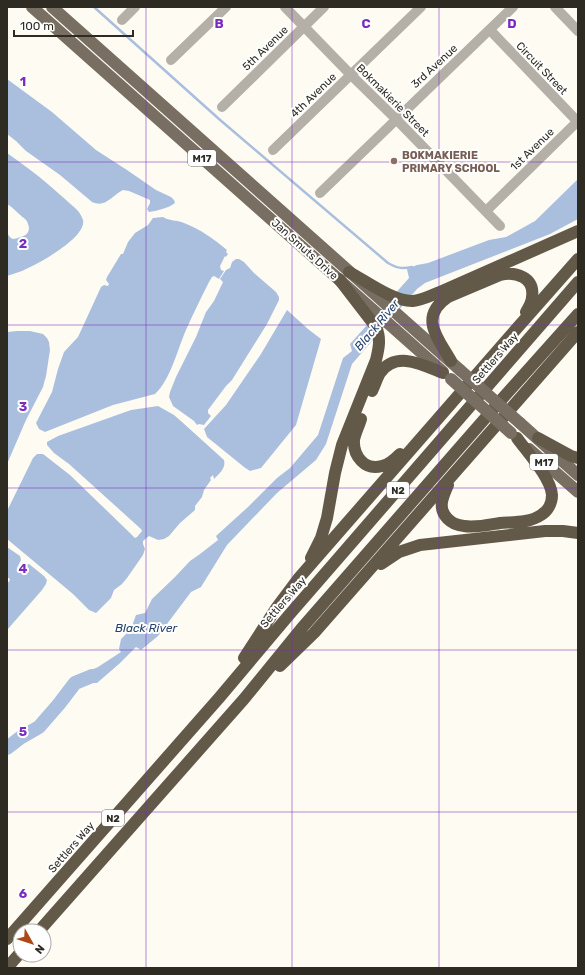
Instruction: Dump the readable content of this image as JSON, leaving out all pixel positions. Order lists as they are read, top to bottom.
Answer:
{
  "streets": {
    "highway": ["Settlers Way", "N2"],
    "main road": ["M17", "Jan Smuts Drive"],
    "street": [
      "5th Avenue",
      "3rd Avenue",
      "Circuit Street",
      "4th Avenue",
      "Bokmakierie Street",
      "1st Avenue"
    ]
  },
  "crossings": [
    ["5th Avenue", "Bokmakierie Street"],
    ["3rd Avenue", "Circuit Street"],
    ["3rd Avenue", "Bokmakierie Street"],
    ["Circuit Street", "1st Avenue"],
    ["4th Avenue", "Bokmakierie Street"],
    ["Bokmakierie Street", "1st Avenue"]
  ],
  "water": ["Black River"],
  "places": ["BOKMAKIERIE PRIMARY SCHOOL"],
  "scale_bar": "100 m",
  "north": "bottom right",
  "grid": {
    "columns": ["B", "C", "D"],
    "rows": [
      "1",
      "2",
      "3",
      "4",
      "5",
      "6"
    ]
  }
}
